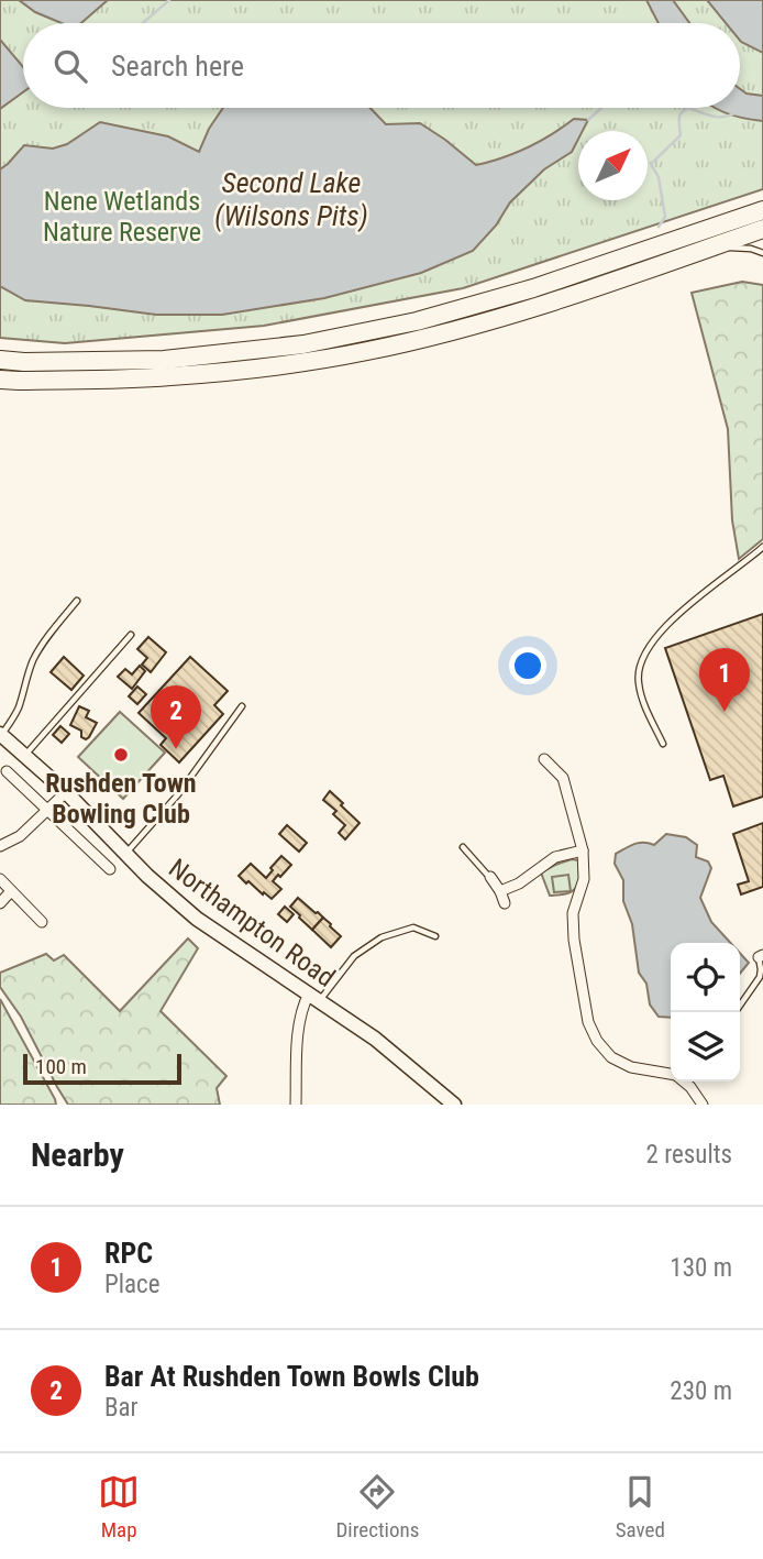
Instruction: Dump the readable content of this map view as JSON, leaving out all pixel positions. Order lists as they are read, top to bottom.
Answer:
{
  "streets": {
    "main road": ["Northampton Road"]
  },
  "water": ["Second Lake (Wilsons Pits)"],
  "parks": ["Nene Wetlands Nature Reserve"],
  "places": ["Rushden Town Bowling Club"],
  "scale_bar": "100 m",
  "north": "top right",
  "page": {
    "search": "Search here",
    "pins": ["1", "2"],
    "scale": "100 m",
    "heading": ["Nearby", "2 results"],
    "list": [
      {
        "mark": "1",
        "name": "RPC",
        "note": "Place",
        "value": "130 m"
      },
      {
        "mark": "2",
        "name": "Bar At Rushden Town Bowls Club",
        "note": "Bar",
        "value": "230 m"
      }
    ],
    "nav": ["Map", "Directions", "Saved"]
  }
}
